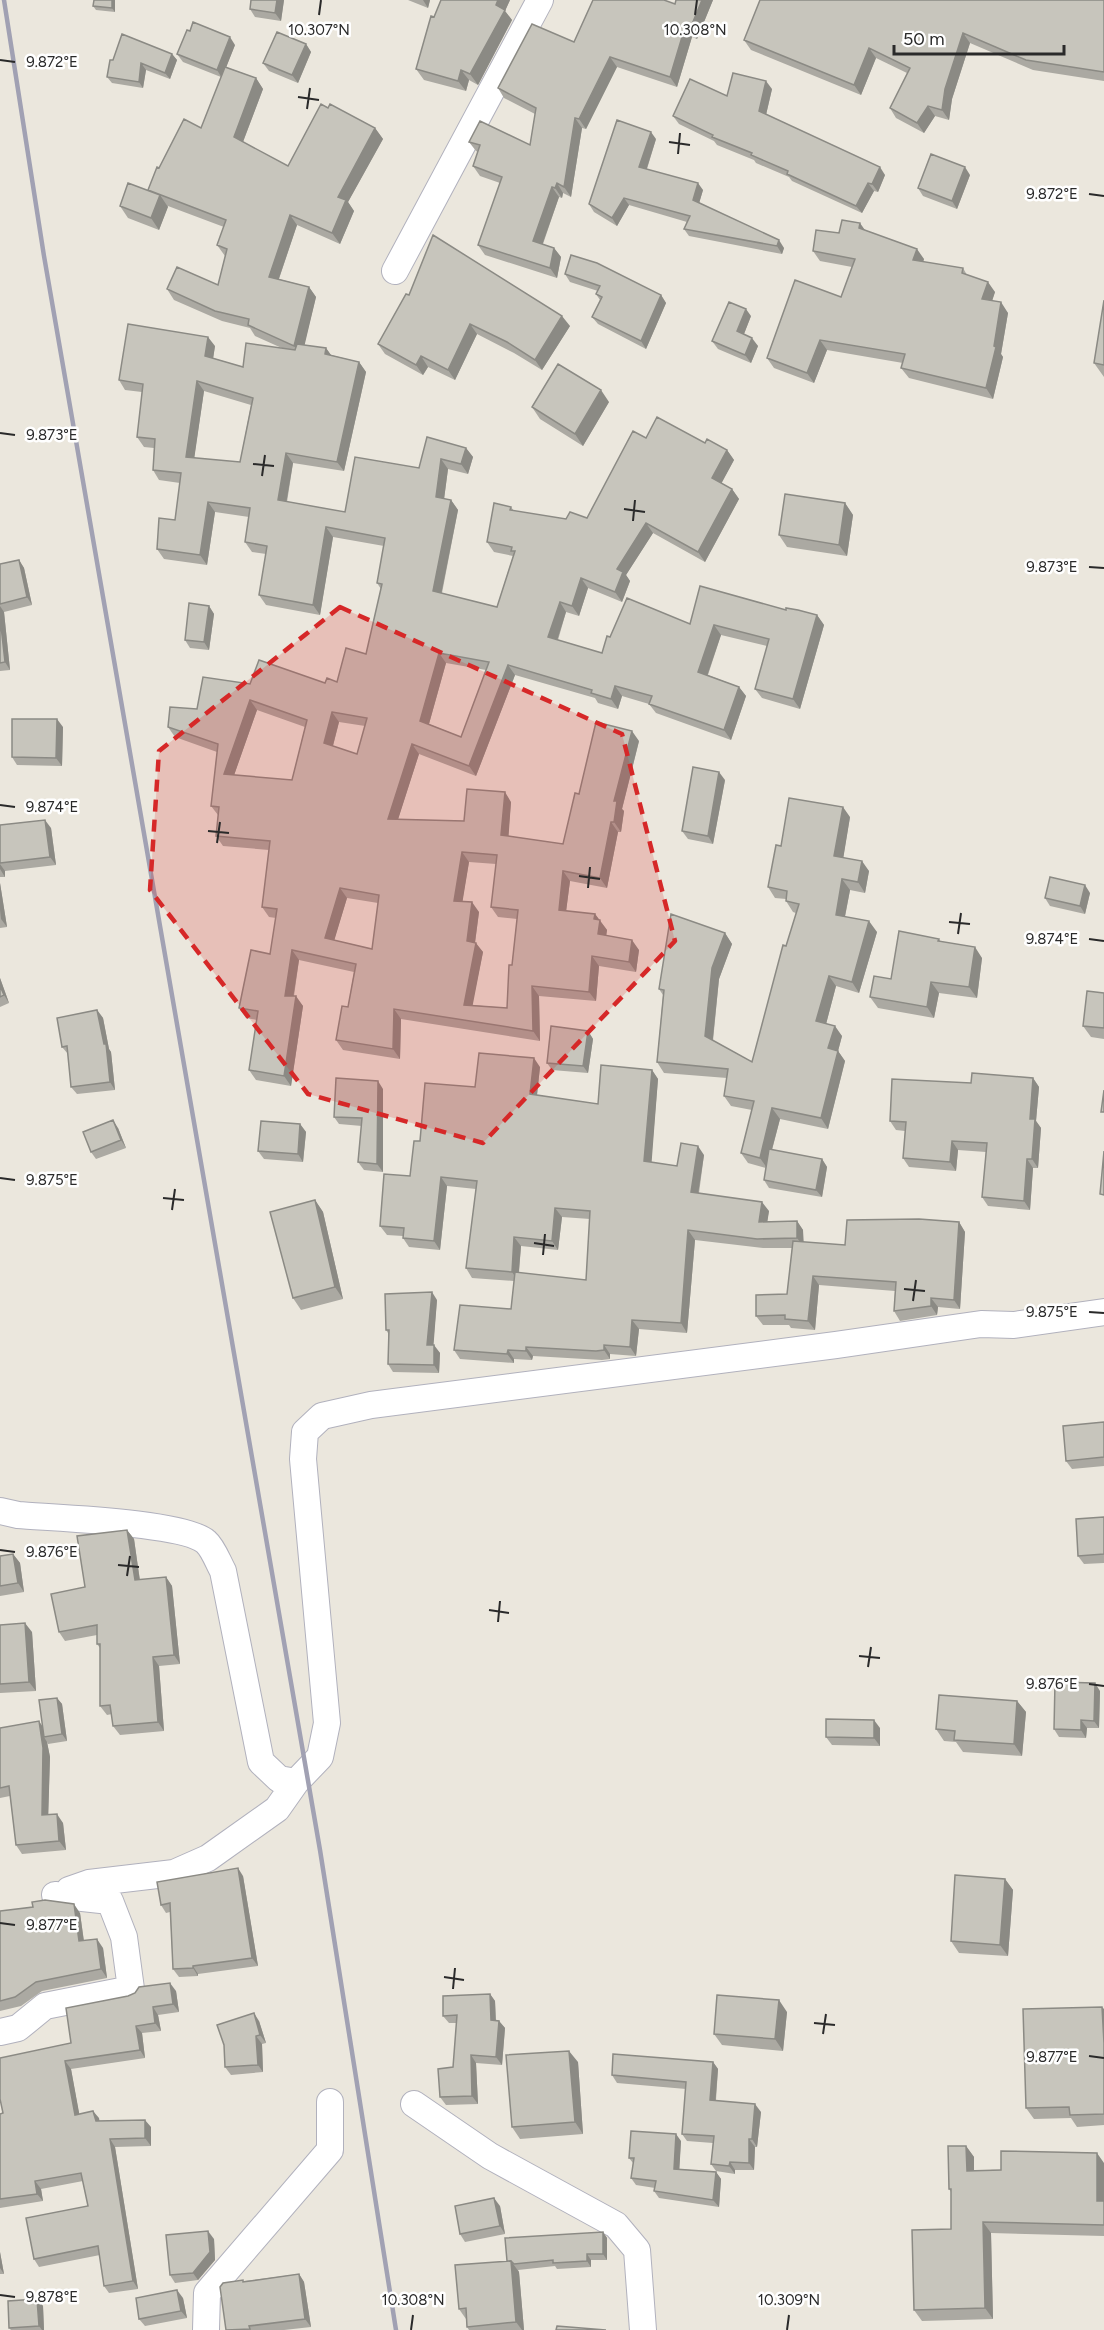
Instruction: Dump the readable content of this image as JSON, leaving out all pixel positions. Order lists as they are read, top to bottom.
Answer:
{
  "scale_bar": "50 m",
  "coordinates": [
    "10.307°N",
    "10.308°N",
    "9.872°E",
    "9.873°E",
    "9.874°E",
    "9.875°E",
    "9.876°E",
    "9.877°E",
    "9.878°E",
    "10.309°N"
  ]
}
